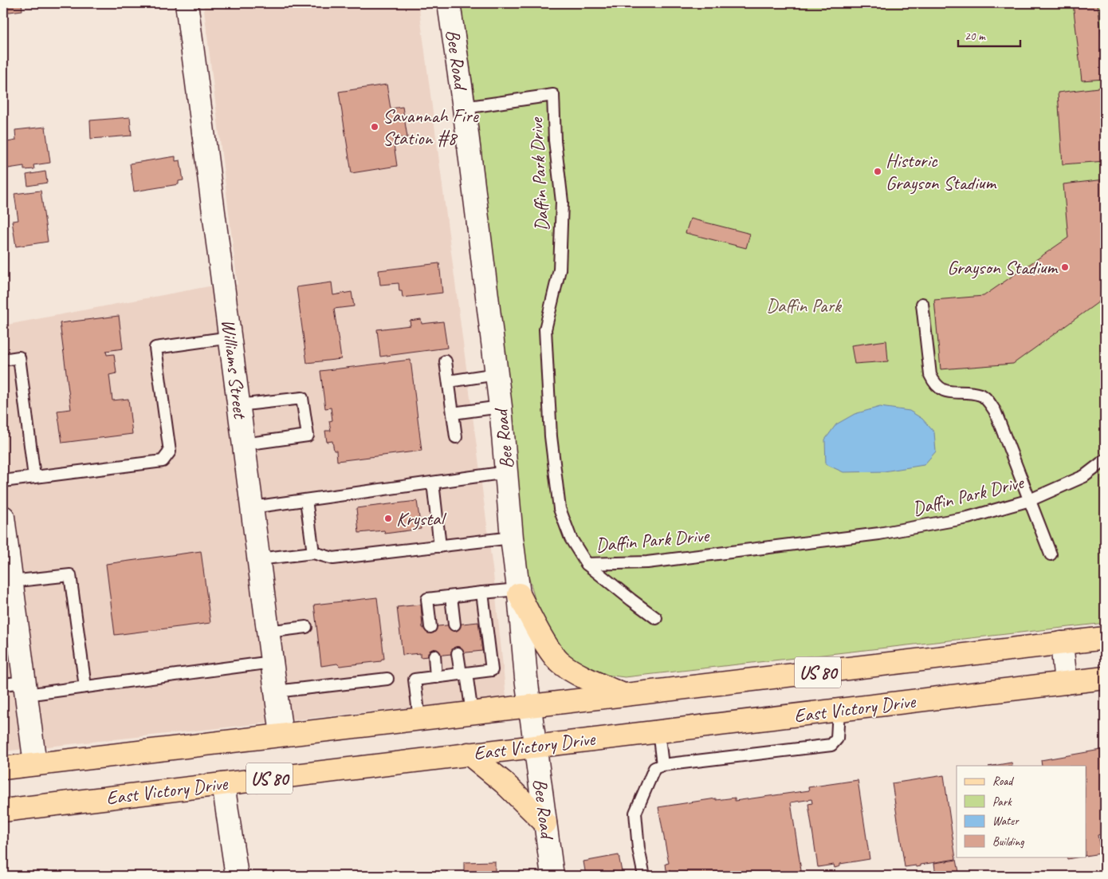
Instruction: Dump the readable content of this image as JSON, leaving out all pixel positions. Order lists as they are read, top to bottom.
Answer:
{
  "streets": {
    "main road": ["US 80", "East Victory Drive"],
    "street": ["Bee Road", "Williams Street"],
    "lane": ["Daffin Park Drive"]
  },
  "crossings": [
    ["Bee Road", "Daffin Park Drive"],
    ["Bee Road", "East Victory Drive"],
    ["Williams Street", "East Victory Drive"]
  ],
  "parks": ["Daffin Park"],
  "places": [
    "Savannah Fire Station #8",
    "Historic Grayson Stadium",
    "Grayson Stadium",
    "Krystal"
  ],
  "legend": [
    "Road",
    "Park",
    "Water",
    "Building"
  ],
  "scale_bar": "20 m"
}
